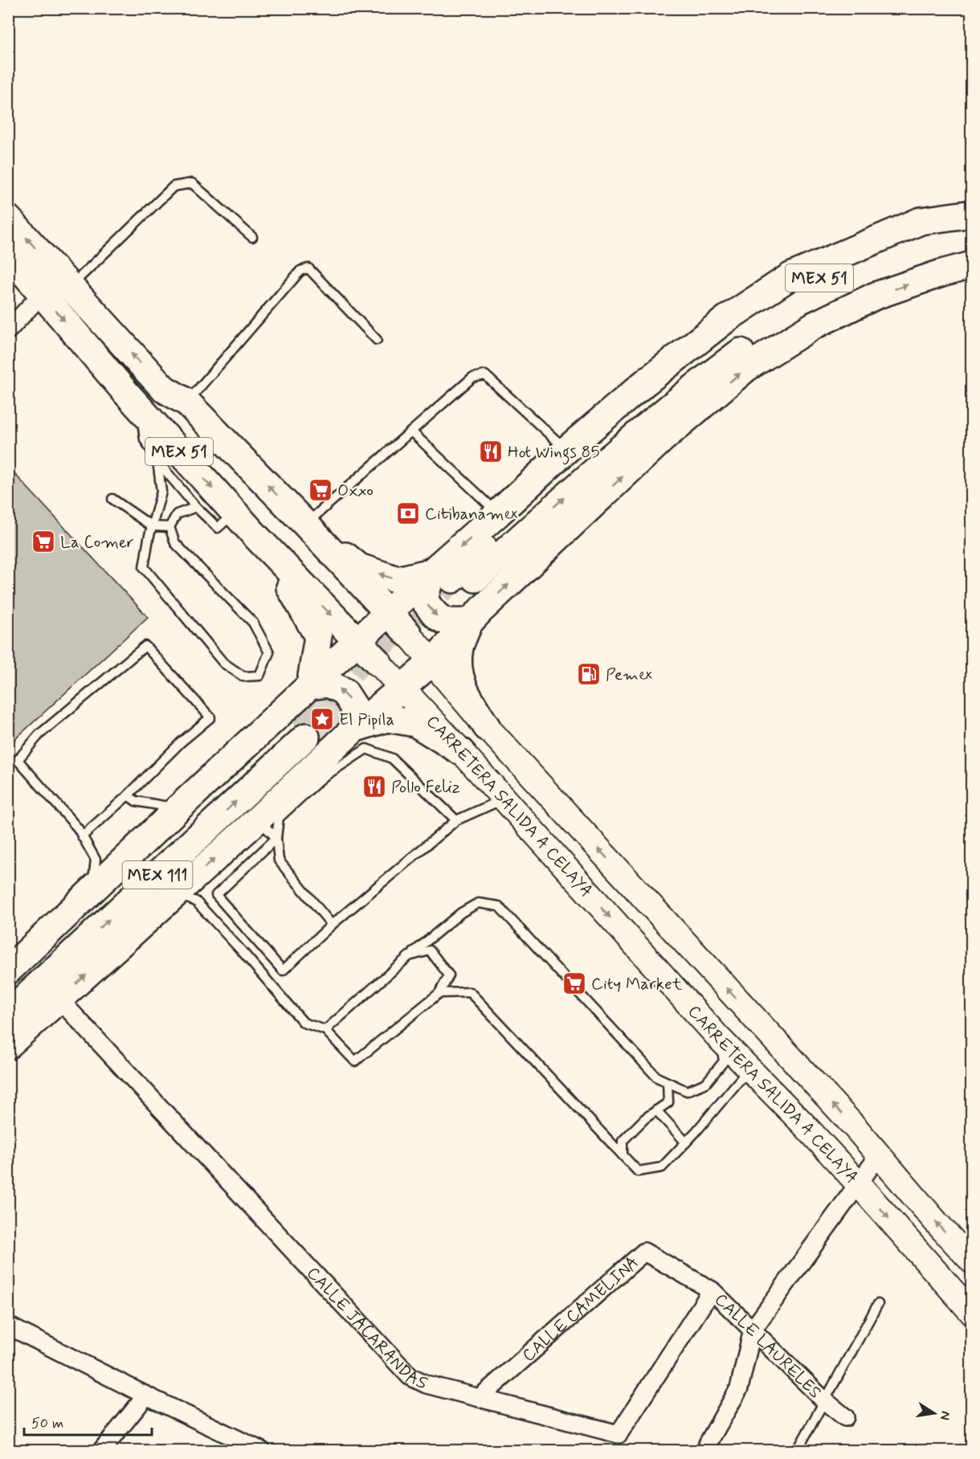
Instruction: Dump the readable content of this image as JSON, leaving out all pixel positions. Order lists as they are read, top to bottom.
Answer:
{
  "streets": {
    "main road": ["MEX 51", "CARRETERA SALIDA A CELAYA", "MEX 111"],
    "street": ["CALLE CAMELINA", "CALLE JACARANDAS", "CALLE LAURELES"]
  },
  "crossings": [
    ["MEX 51", "CARRETERA SALIDA A CELAYA"],
    ["CALLE CAMELINA", "CALLE JACARANDAS"],
    ["CALLE CAMELINA", "CALLE LAURELES"],
    ["CALLE JACARANDAS", "CALLE LAURELES"]
  ],
  "places": {
    "restaurant": ["Hot Wings 85", "Pollo Feliz"],
    "supermarket": ["Oxxo", "La Comer", "City Market"],
    "bank": ["Citibanamex"],
    "fuel station": ["Pemex"],
    "place": ["El Pipila"]
  },
  "scale_bar": "50 m",
  "north": "right"
}
